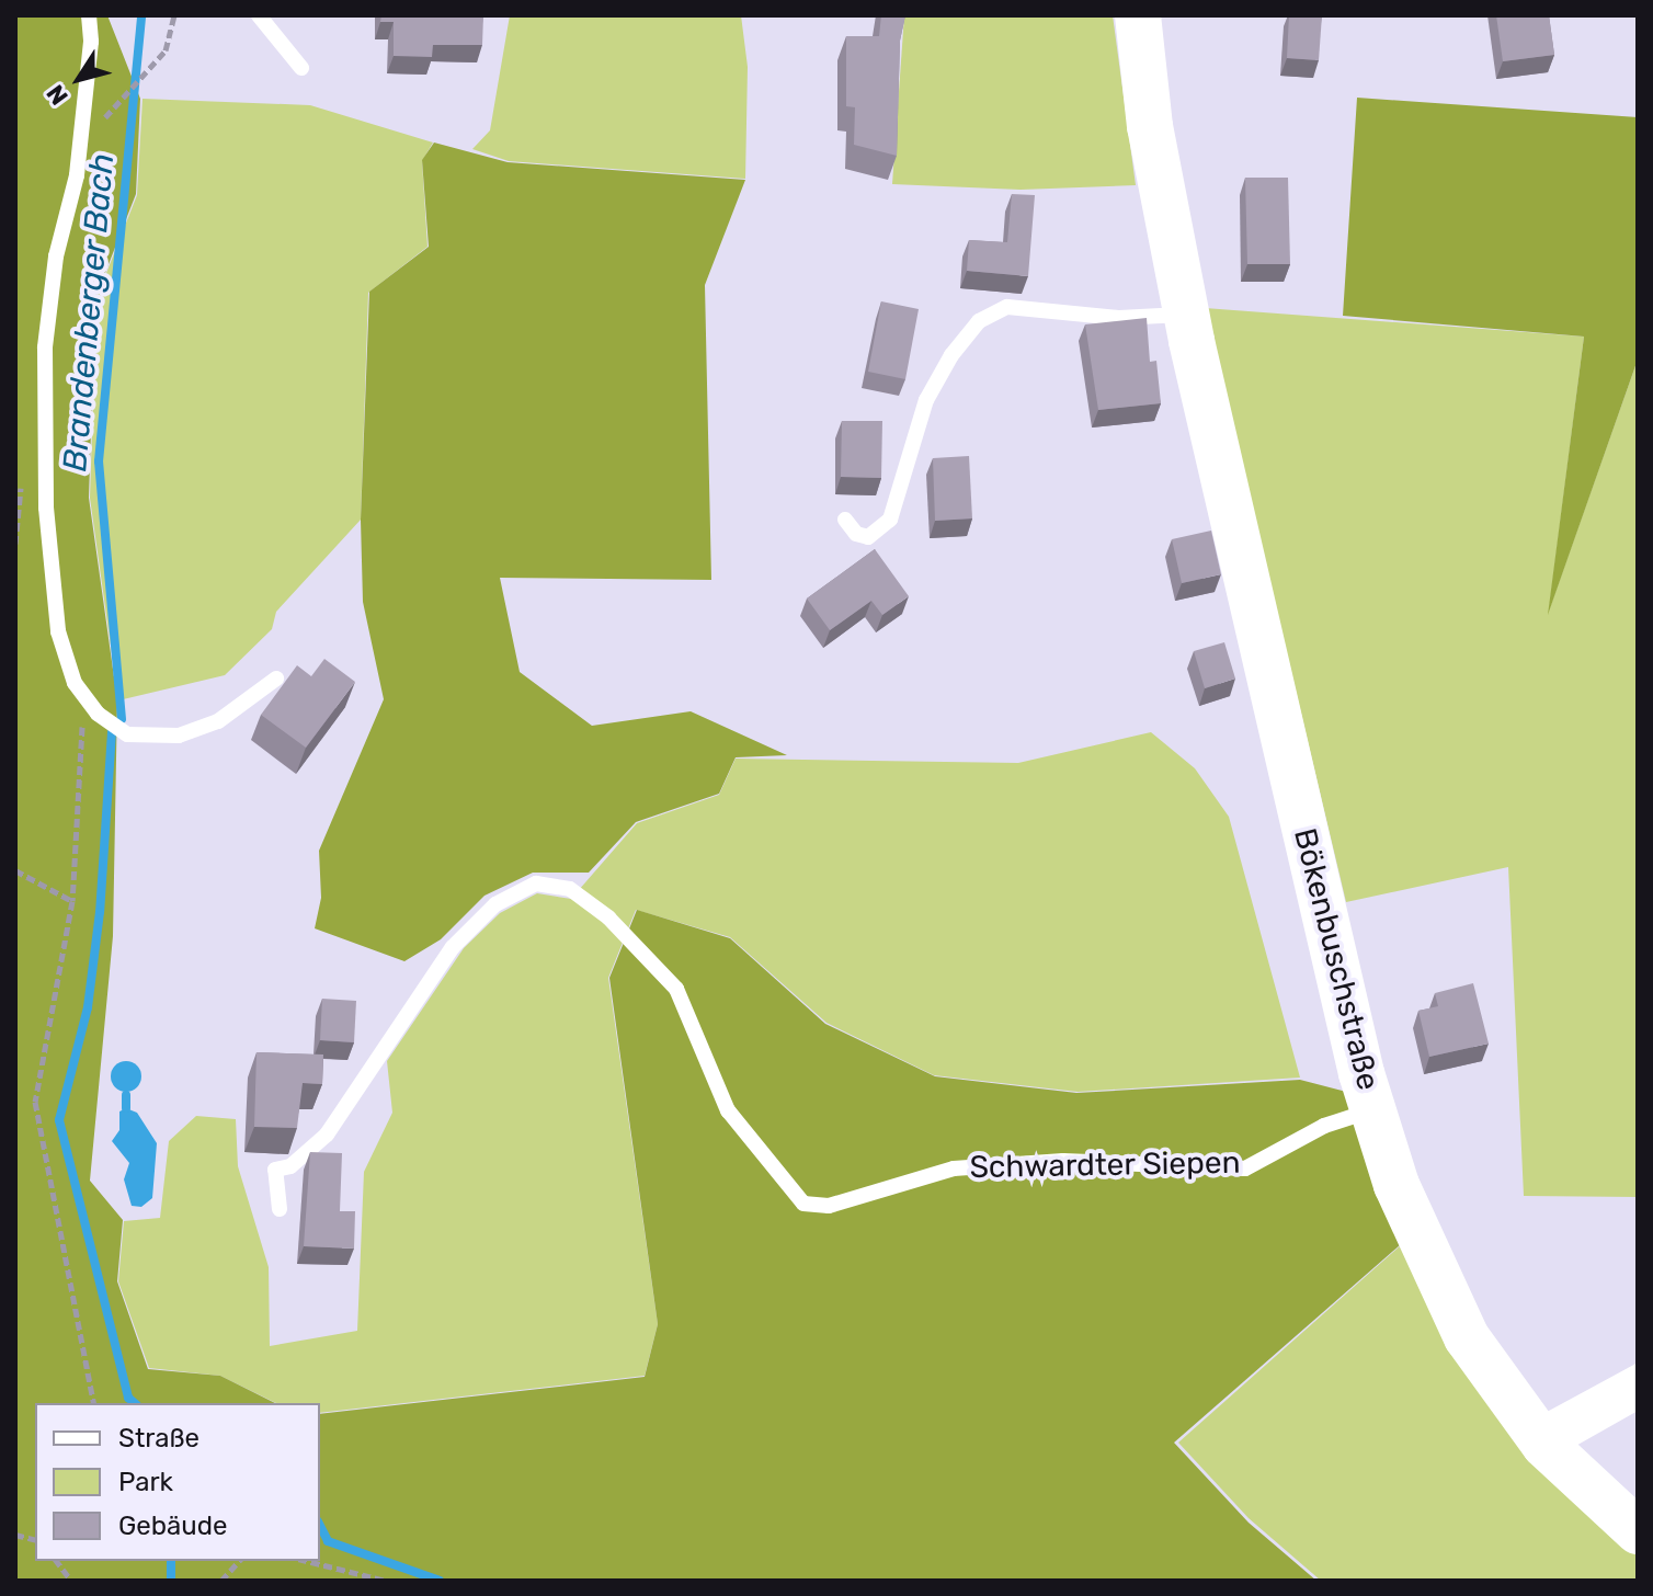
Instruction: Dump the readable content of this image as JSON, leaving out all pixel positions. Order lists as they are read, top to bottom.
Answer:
{
  "streets": {
    "main road": ["Bökenbuschstraße"],
    "lane": ["Schwardter Siepen"]
  },
  "crossings": [
    ["Bökenbuschstraße", "Schwardter Siepen"]
  ],
  "water": ["Brandenberger Bach"],
  "legend": ["Straße", "Park", "Gebäude"],
  "north": "bottom left"
}
